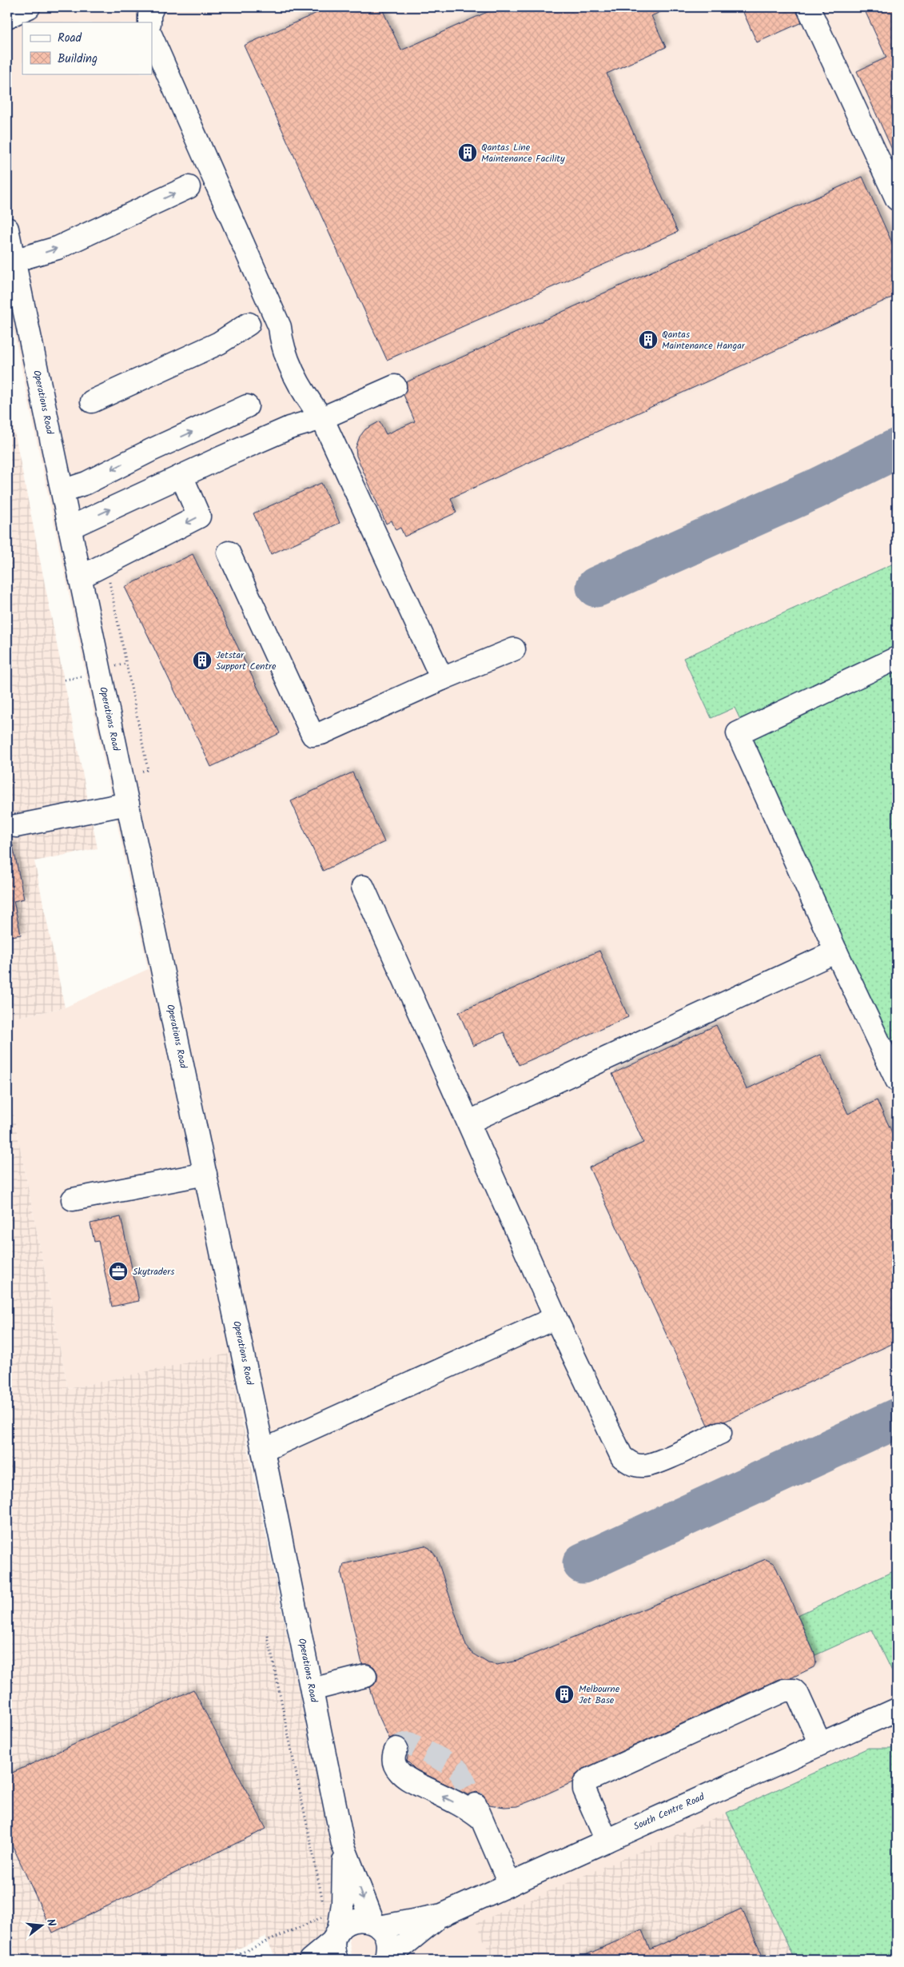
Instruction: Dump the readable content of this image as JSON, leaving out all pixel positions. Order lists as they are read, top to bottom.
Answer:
{
  "streets": {
    "street": ["Operations Road", "South Centre Road"]
  },
  "crossings": [
    ["Operations Road", "South Centre Road"]
  ],
  "places": {
    "building": [
      "Qantas Line Maintenance Facility",
      "Qantas Maintenance Hangar",
      "Jetstar Support Centre",
      "Melbourne Jet Base"
    ],
    "office": ["Skytraders"]
  },
  "legend": ["Road", "Building"],
  "north": "right"
}
